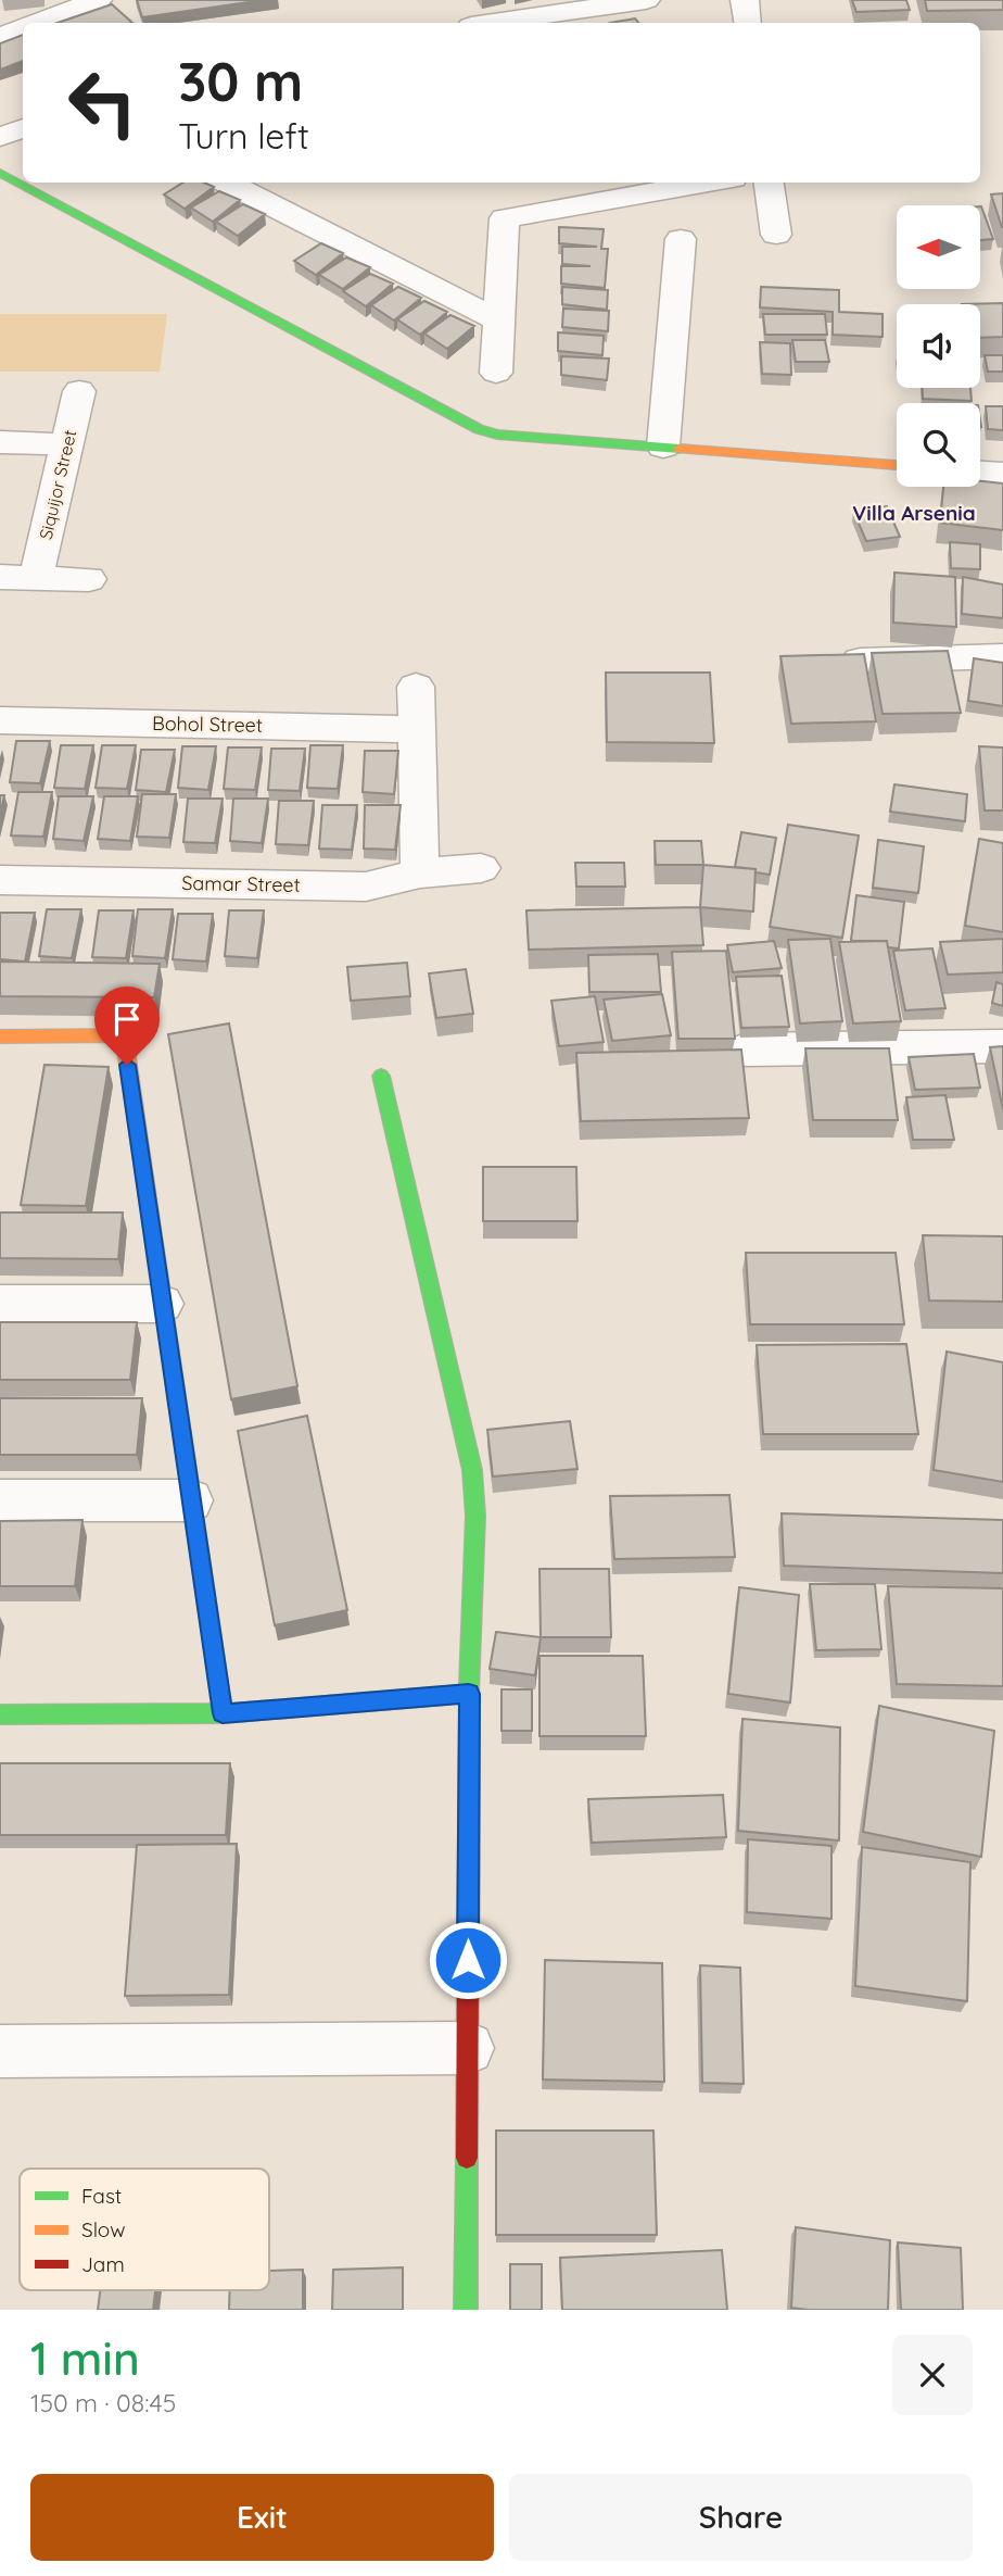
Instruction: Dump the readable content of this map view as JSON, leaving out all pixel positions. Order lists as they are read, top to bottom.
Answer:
{
  "streets": {
    "street": ["Siquijor Street", "Bohol Street", "Samar Street"]
  },
  "districts": ["Villa Arsenia"],
  "legend": ["Fast", "Slow", "Jam"],
  "north": "left",
  "page": {
    "turn": ["30 m", "Turn left"],
    "heading": ["1 min", "150 m · 08:45"],
    "buttons": ["Exit", "Share"]
  }
}
